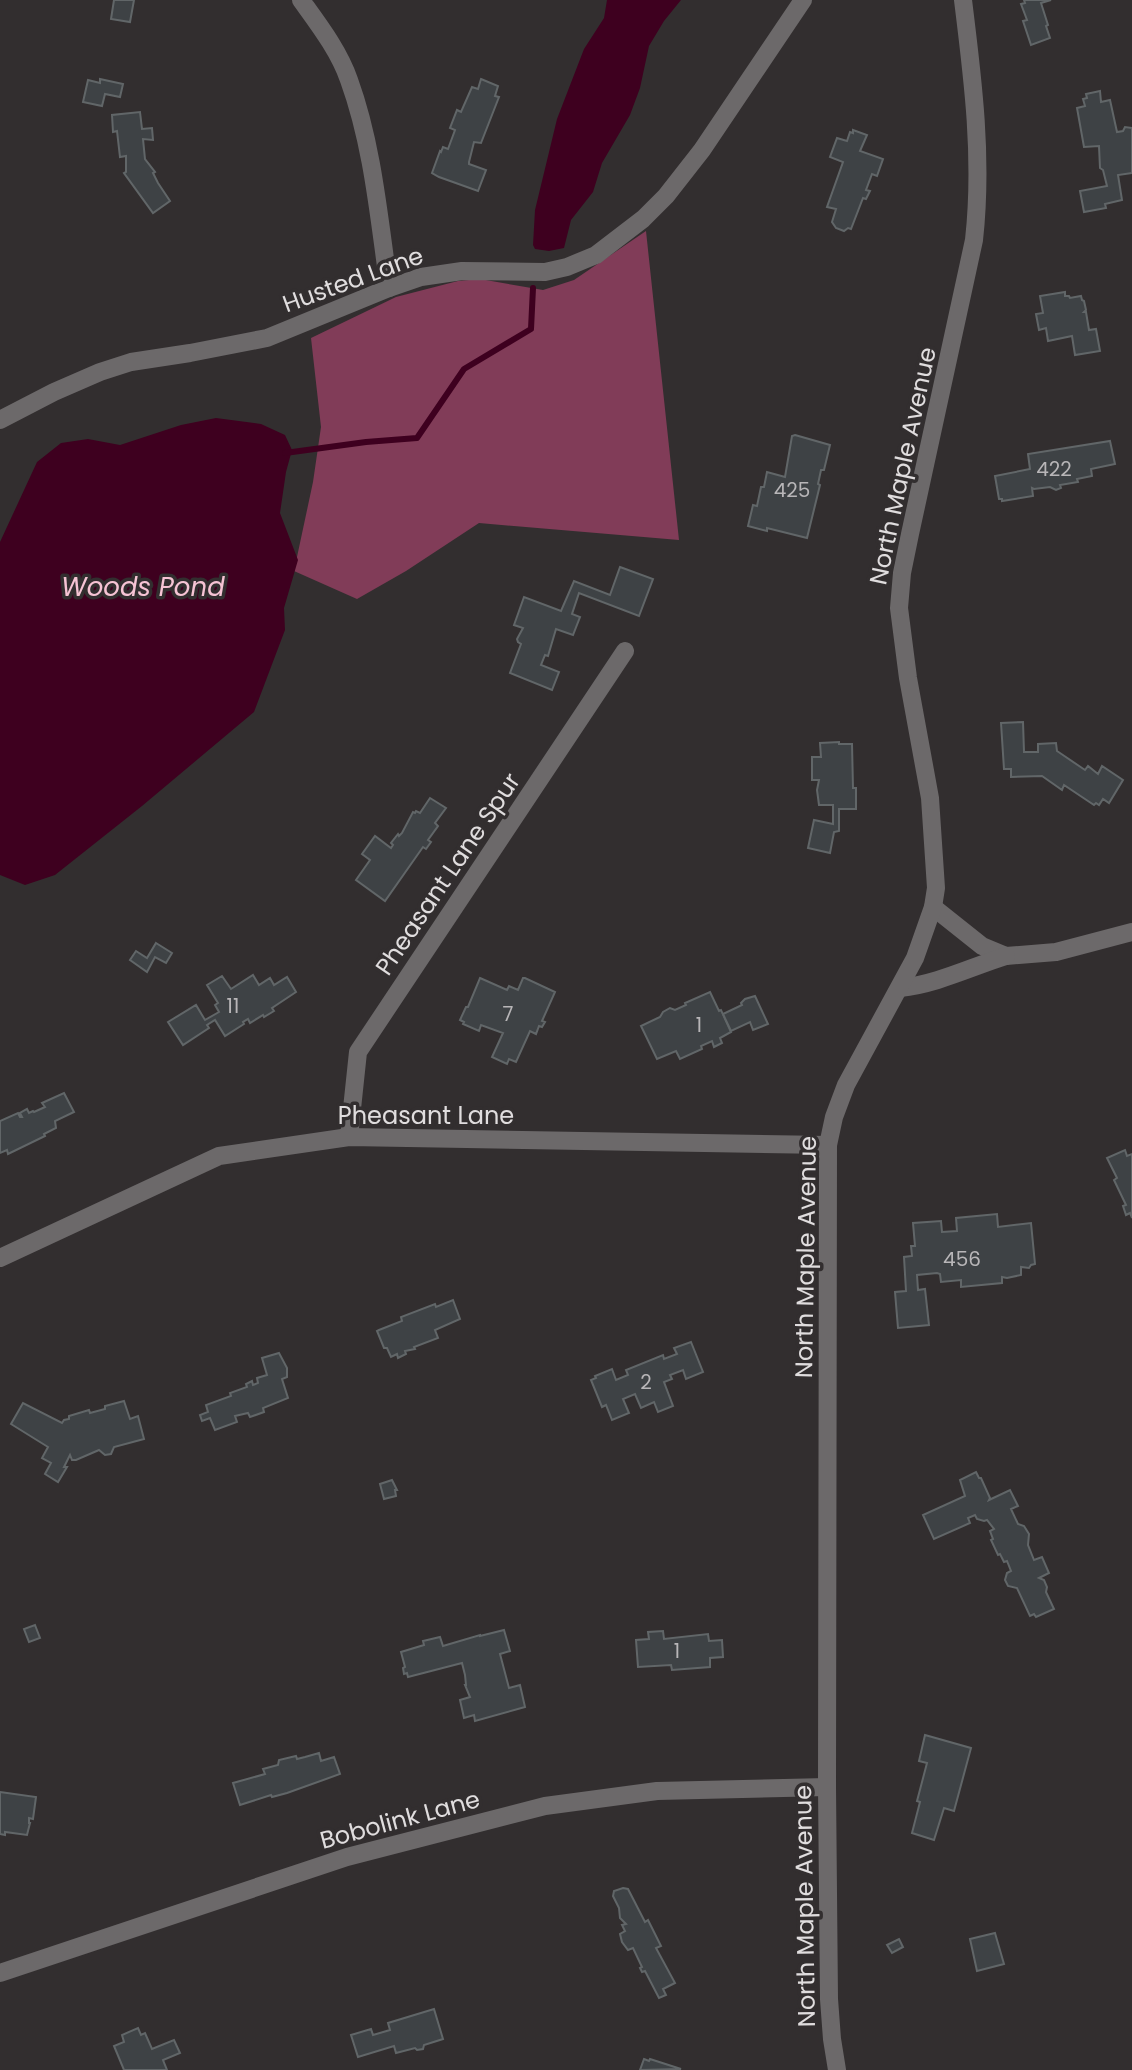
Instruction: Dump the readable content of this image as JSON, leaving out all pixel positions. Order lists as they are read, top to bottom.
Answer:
{
  "streets": {
    "street": [
      "Husted Lane",
      "North Maple Avenue",
      "Pheasant Lane Spur",
      "Pheasant Lane",
      "Bobolink Lane"
    ]
  },
  "crossings": [
    ["North Maple Avenue", "Pheasant Lane"],
    ["North Maple Avenue", "Bobolink Lane"],
    ["Pheasant Lane Spur", "Pheasant Lane"]
  ],
  "water": ["Woods Pond"],
  "house_numbers": [
    "422",
    "425",
    "11",
    "7",
    "1",
    "456",
    "2",
    "1"
  ]
}
